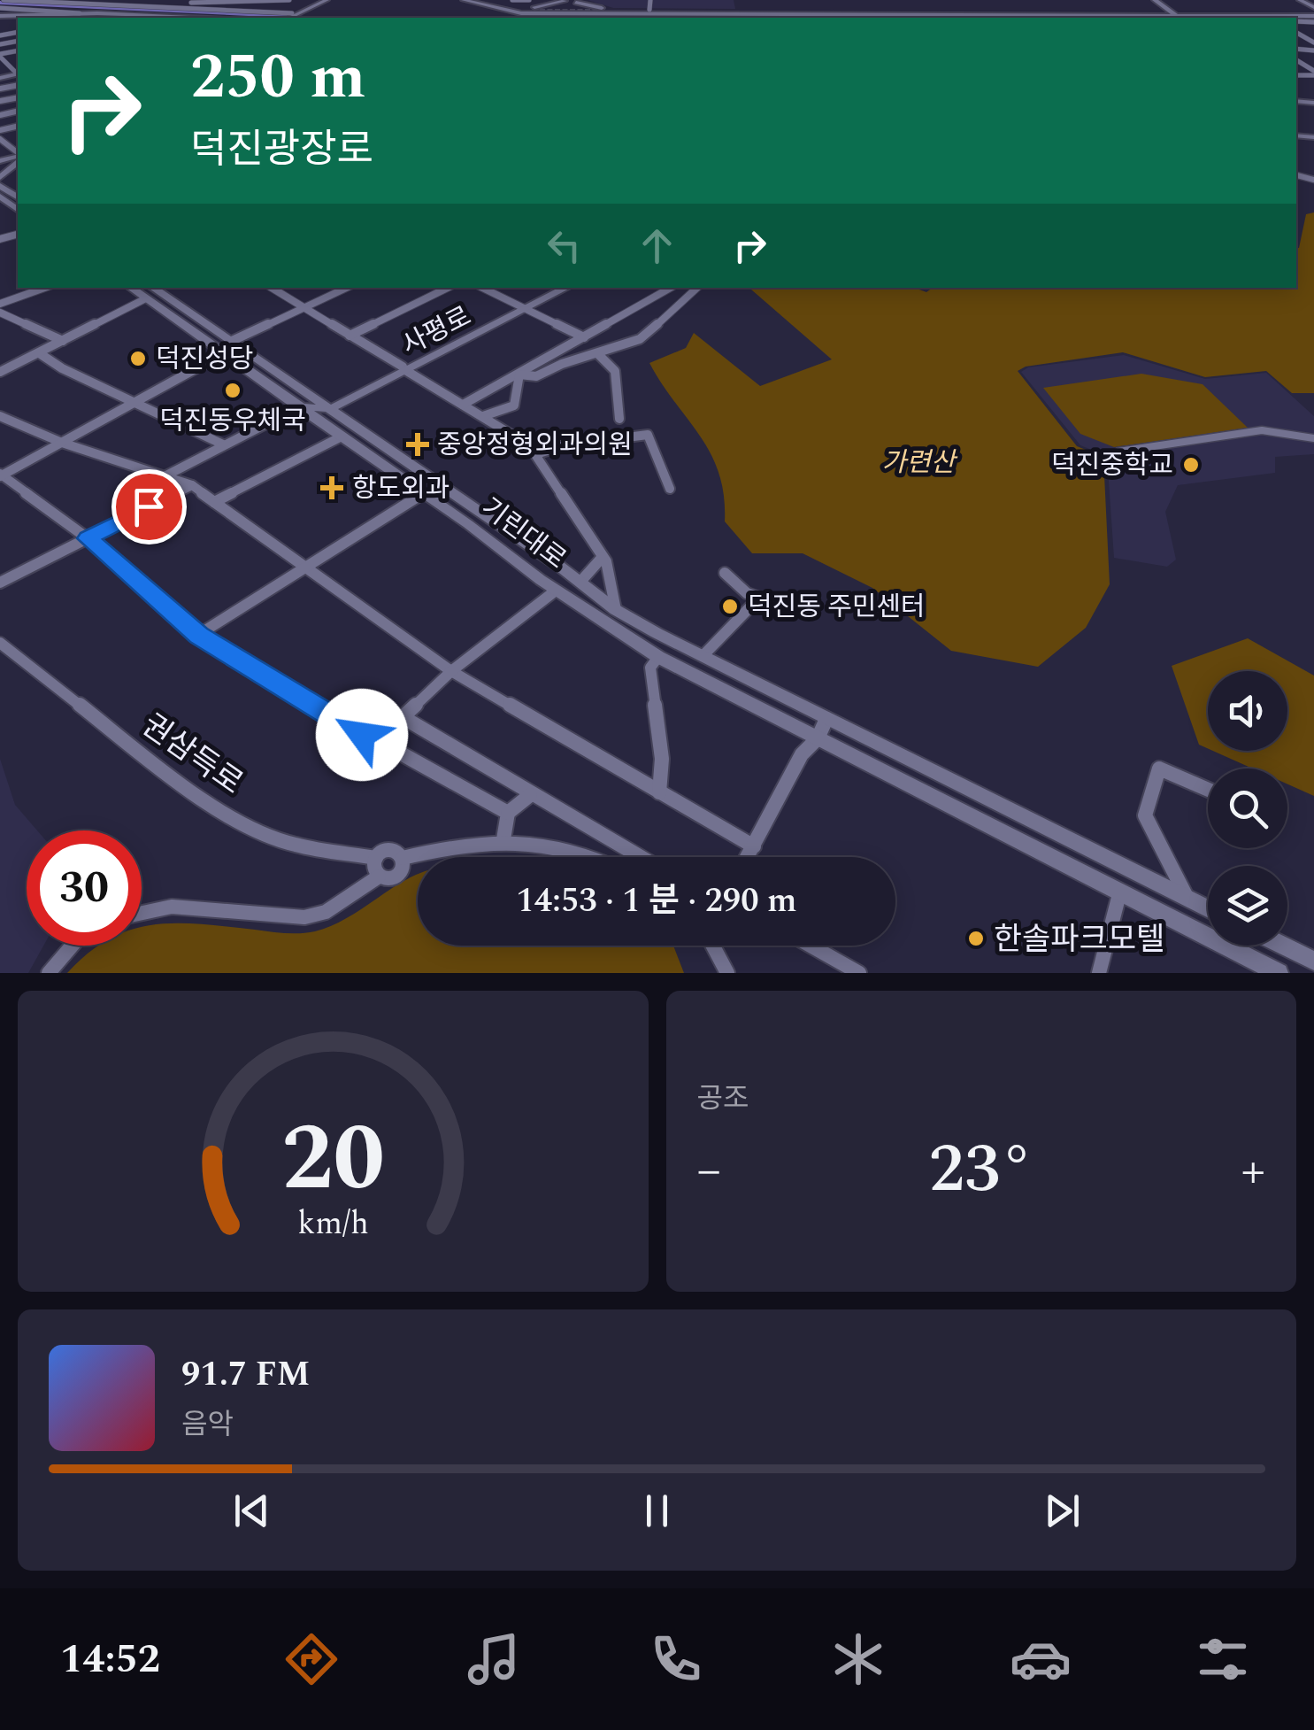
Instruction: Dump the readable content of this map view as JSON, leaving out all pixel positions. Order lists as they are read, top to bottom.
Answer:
{
  "streets": {
    "street": ["사평로", "기린대로", "권삼득로"]
  },
  "crossings": [
    ["사평로", "기린대로"]
  ],
  "parks": ["가련산"],
  "places": {
    "other": [
      "덕진성당",
      "덕진동우체국",
      "덕진중학교",
      "덕진동 주민센터",
      "한솔파크모텔"
    ],
    "health": ["중앙정형외과의원", "항도외과"]
  },
  "page": {
    "turn": ["250 m", "덕진광장로"],
    "limit": "30",
    "trip": "14:53 · 1 분 · 290 m",
    "tile": "공조",
    "heat": ["−", "23°", "+"],
    "song": ["91.7 FM", "음악"],
    "tabs": "14:52",
    "gauge": ["20", "km/h"]
  }
}
